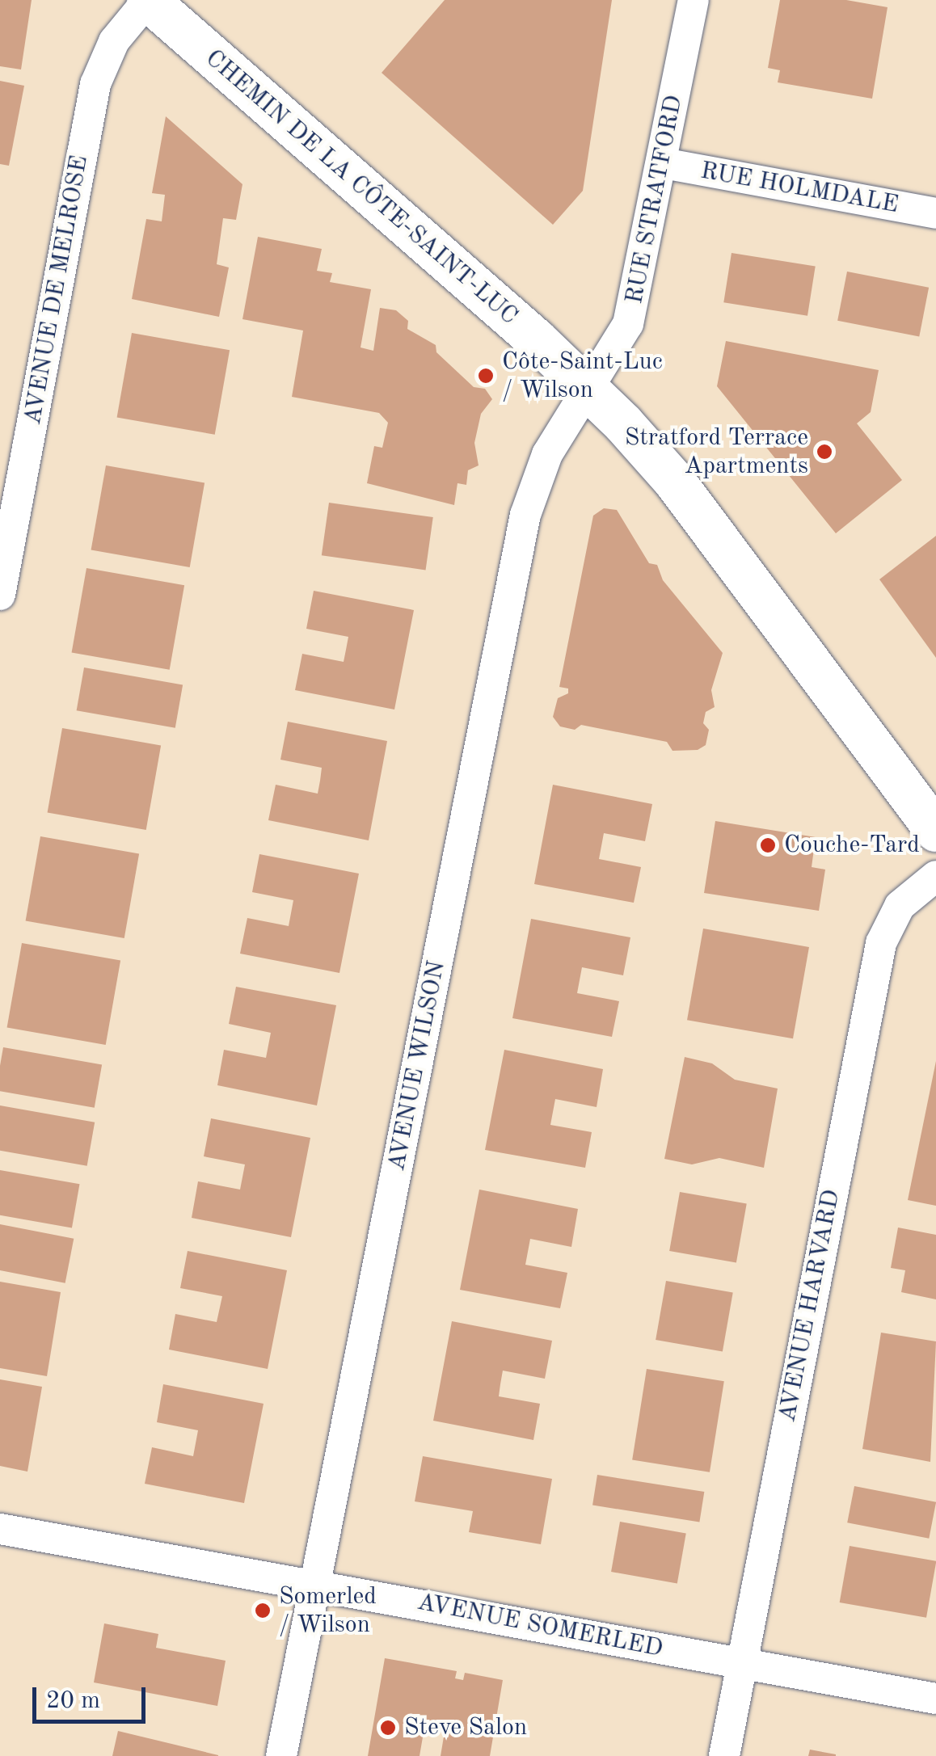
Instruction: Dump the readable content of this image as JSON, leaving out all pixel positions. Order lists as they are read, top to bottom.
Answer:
{
  "streets": {
    "main road": ["CHEMIN DE LA CÔTE-SAINT-LUC"],
    "street": [
      "RUE HOLMDALE",
      "RUE STRATFORD",
      "AVENUE DE MELROSE",
      "AVENUE WILSON",
      "AVENUE HARVARD",
      "AVENUE SOMERLED"
    ]
  },
  "crossings": [
    ["CHEMIN DE LA CÔTE-SAINT-LUC", "RUE STRATFORD"],
    ["CHEMIN DE LA CÔTE-SAINT-LUC", "AVENUE DE MELROSE"],
    ["CHEMIN DE LA CÔTE-SAINT-LUC", "AVENUE WILSON"],
    ["RUE HOLMDALE", "RUE STRATFORD"],
    ["RUE STRATFORD", "AVENUE WILSON"],
    ["AVENUE WILSON", "AVENUE SOMERLED"],
    ["AVENUE HARVARD", "AVENUE SOMERLED"]
  ],
  "places": [
    "Côte-Saint-Luc / Wilson",
    "Stratford Terrace Apartments",
    "Couche-Tard",
    "Somerled / Wilson",
    "Steve Salon"
  ],
  "scale_bar": "20 m"
}
